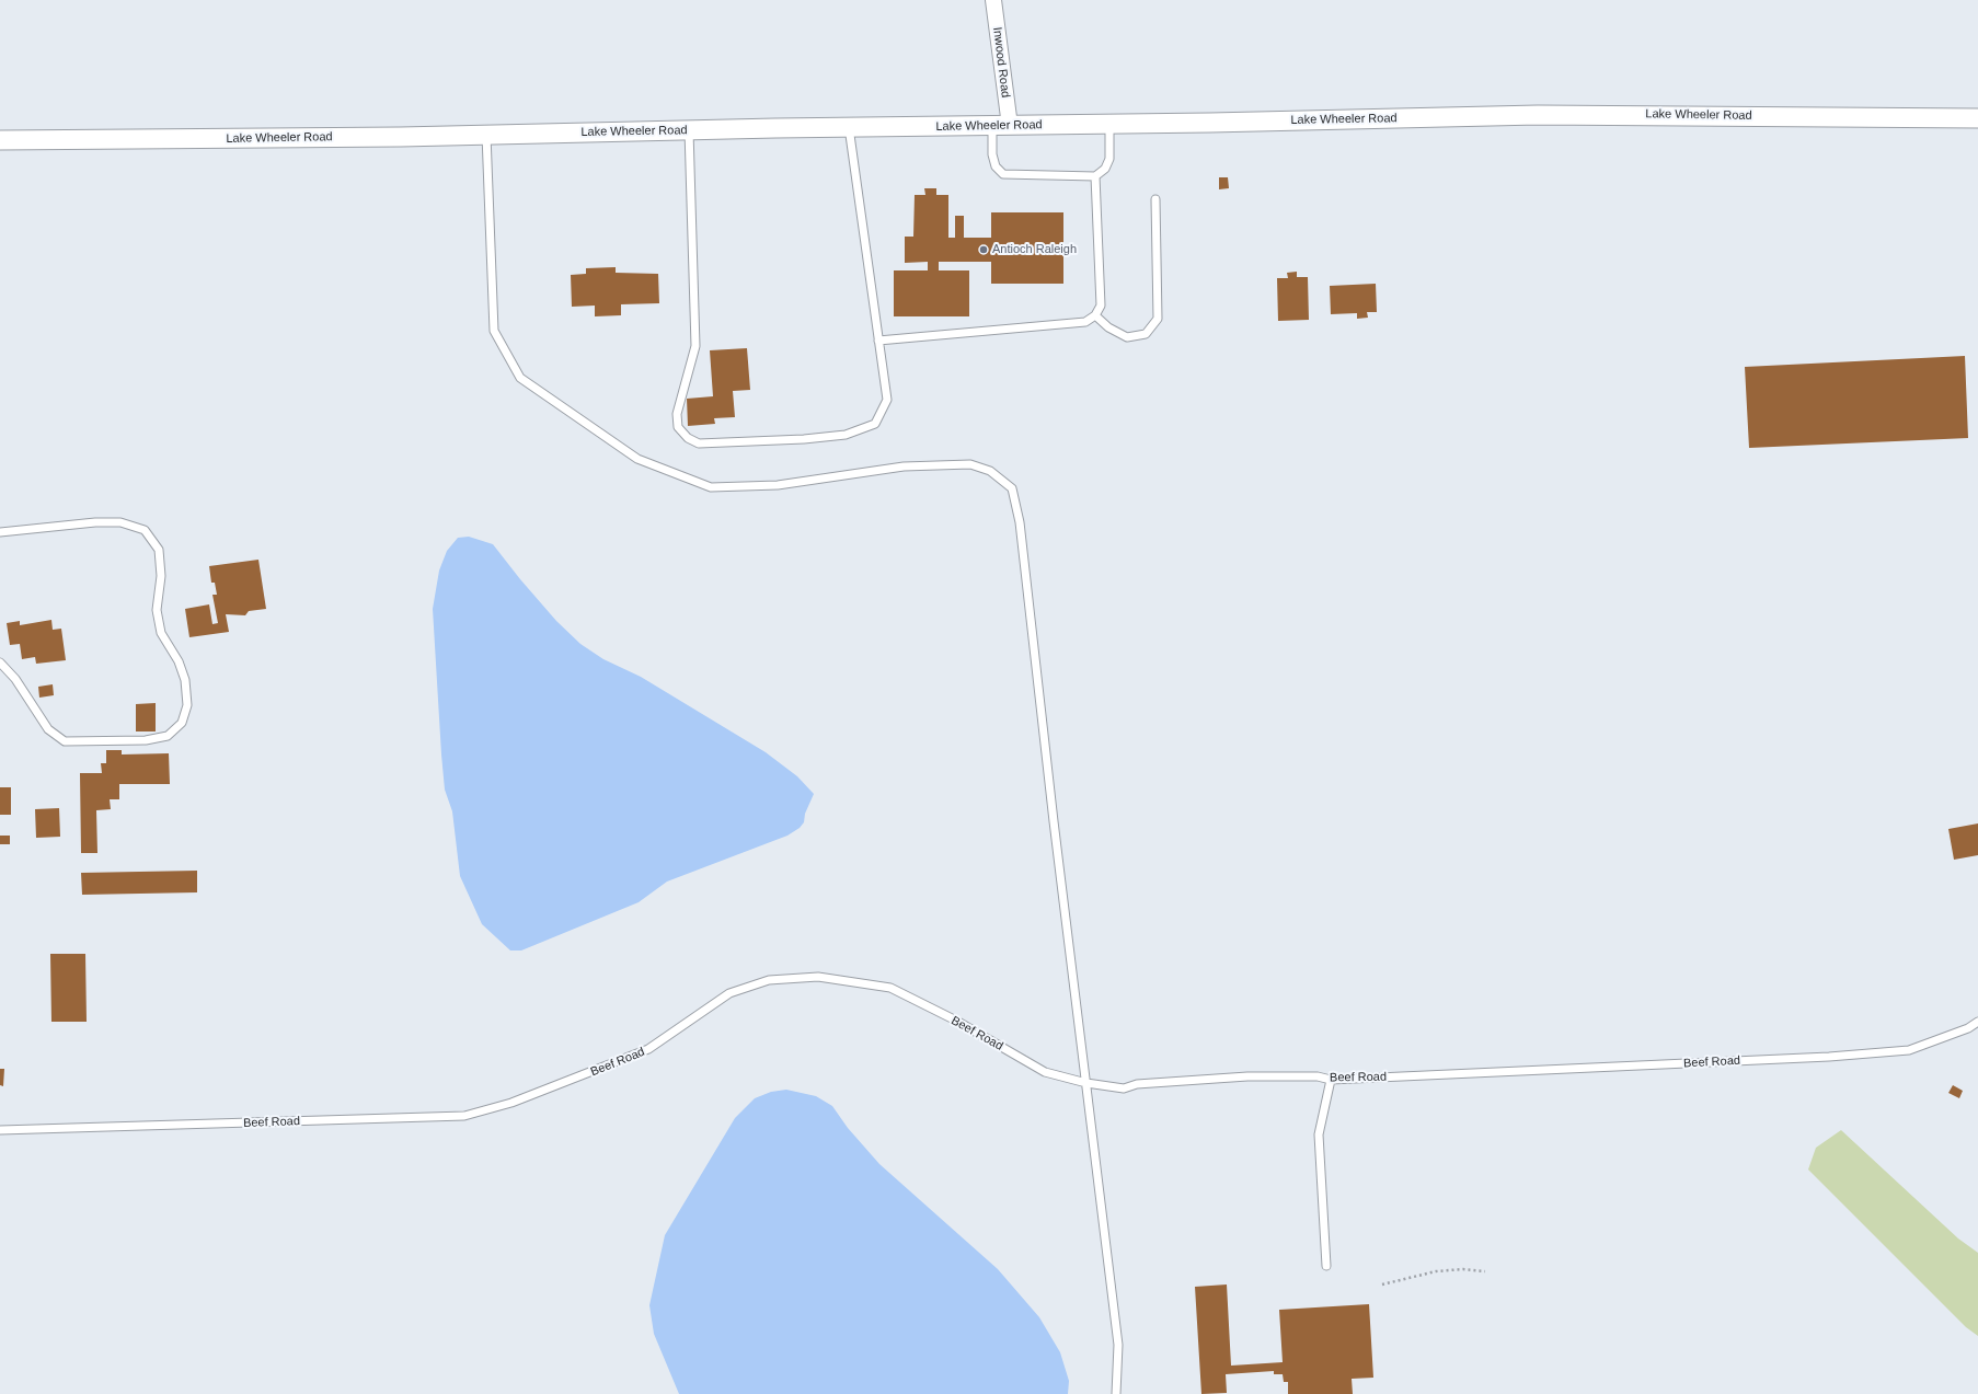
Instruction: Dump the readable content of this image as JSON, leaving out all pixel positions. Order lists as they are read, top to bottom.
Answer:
{
  "streets": {
    "street": ["Inwood Road", "Lake Wheeler Road"],
    "lane": ["Beef Road"]
  },
  "crossings": [
    ["Inwood Road", "Lake Wheeler Road"]
  ],
  "places": ["Antioch Raleigh"]
}
